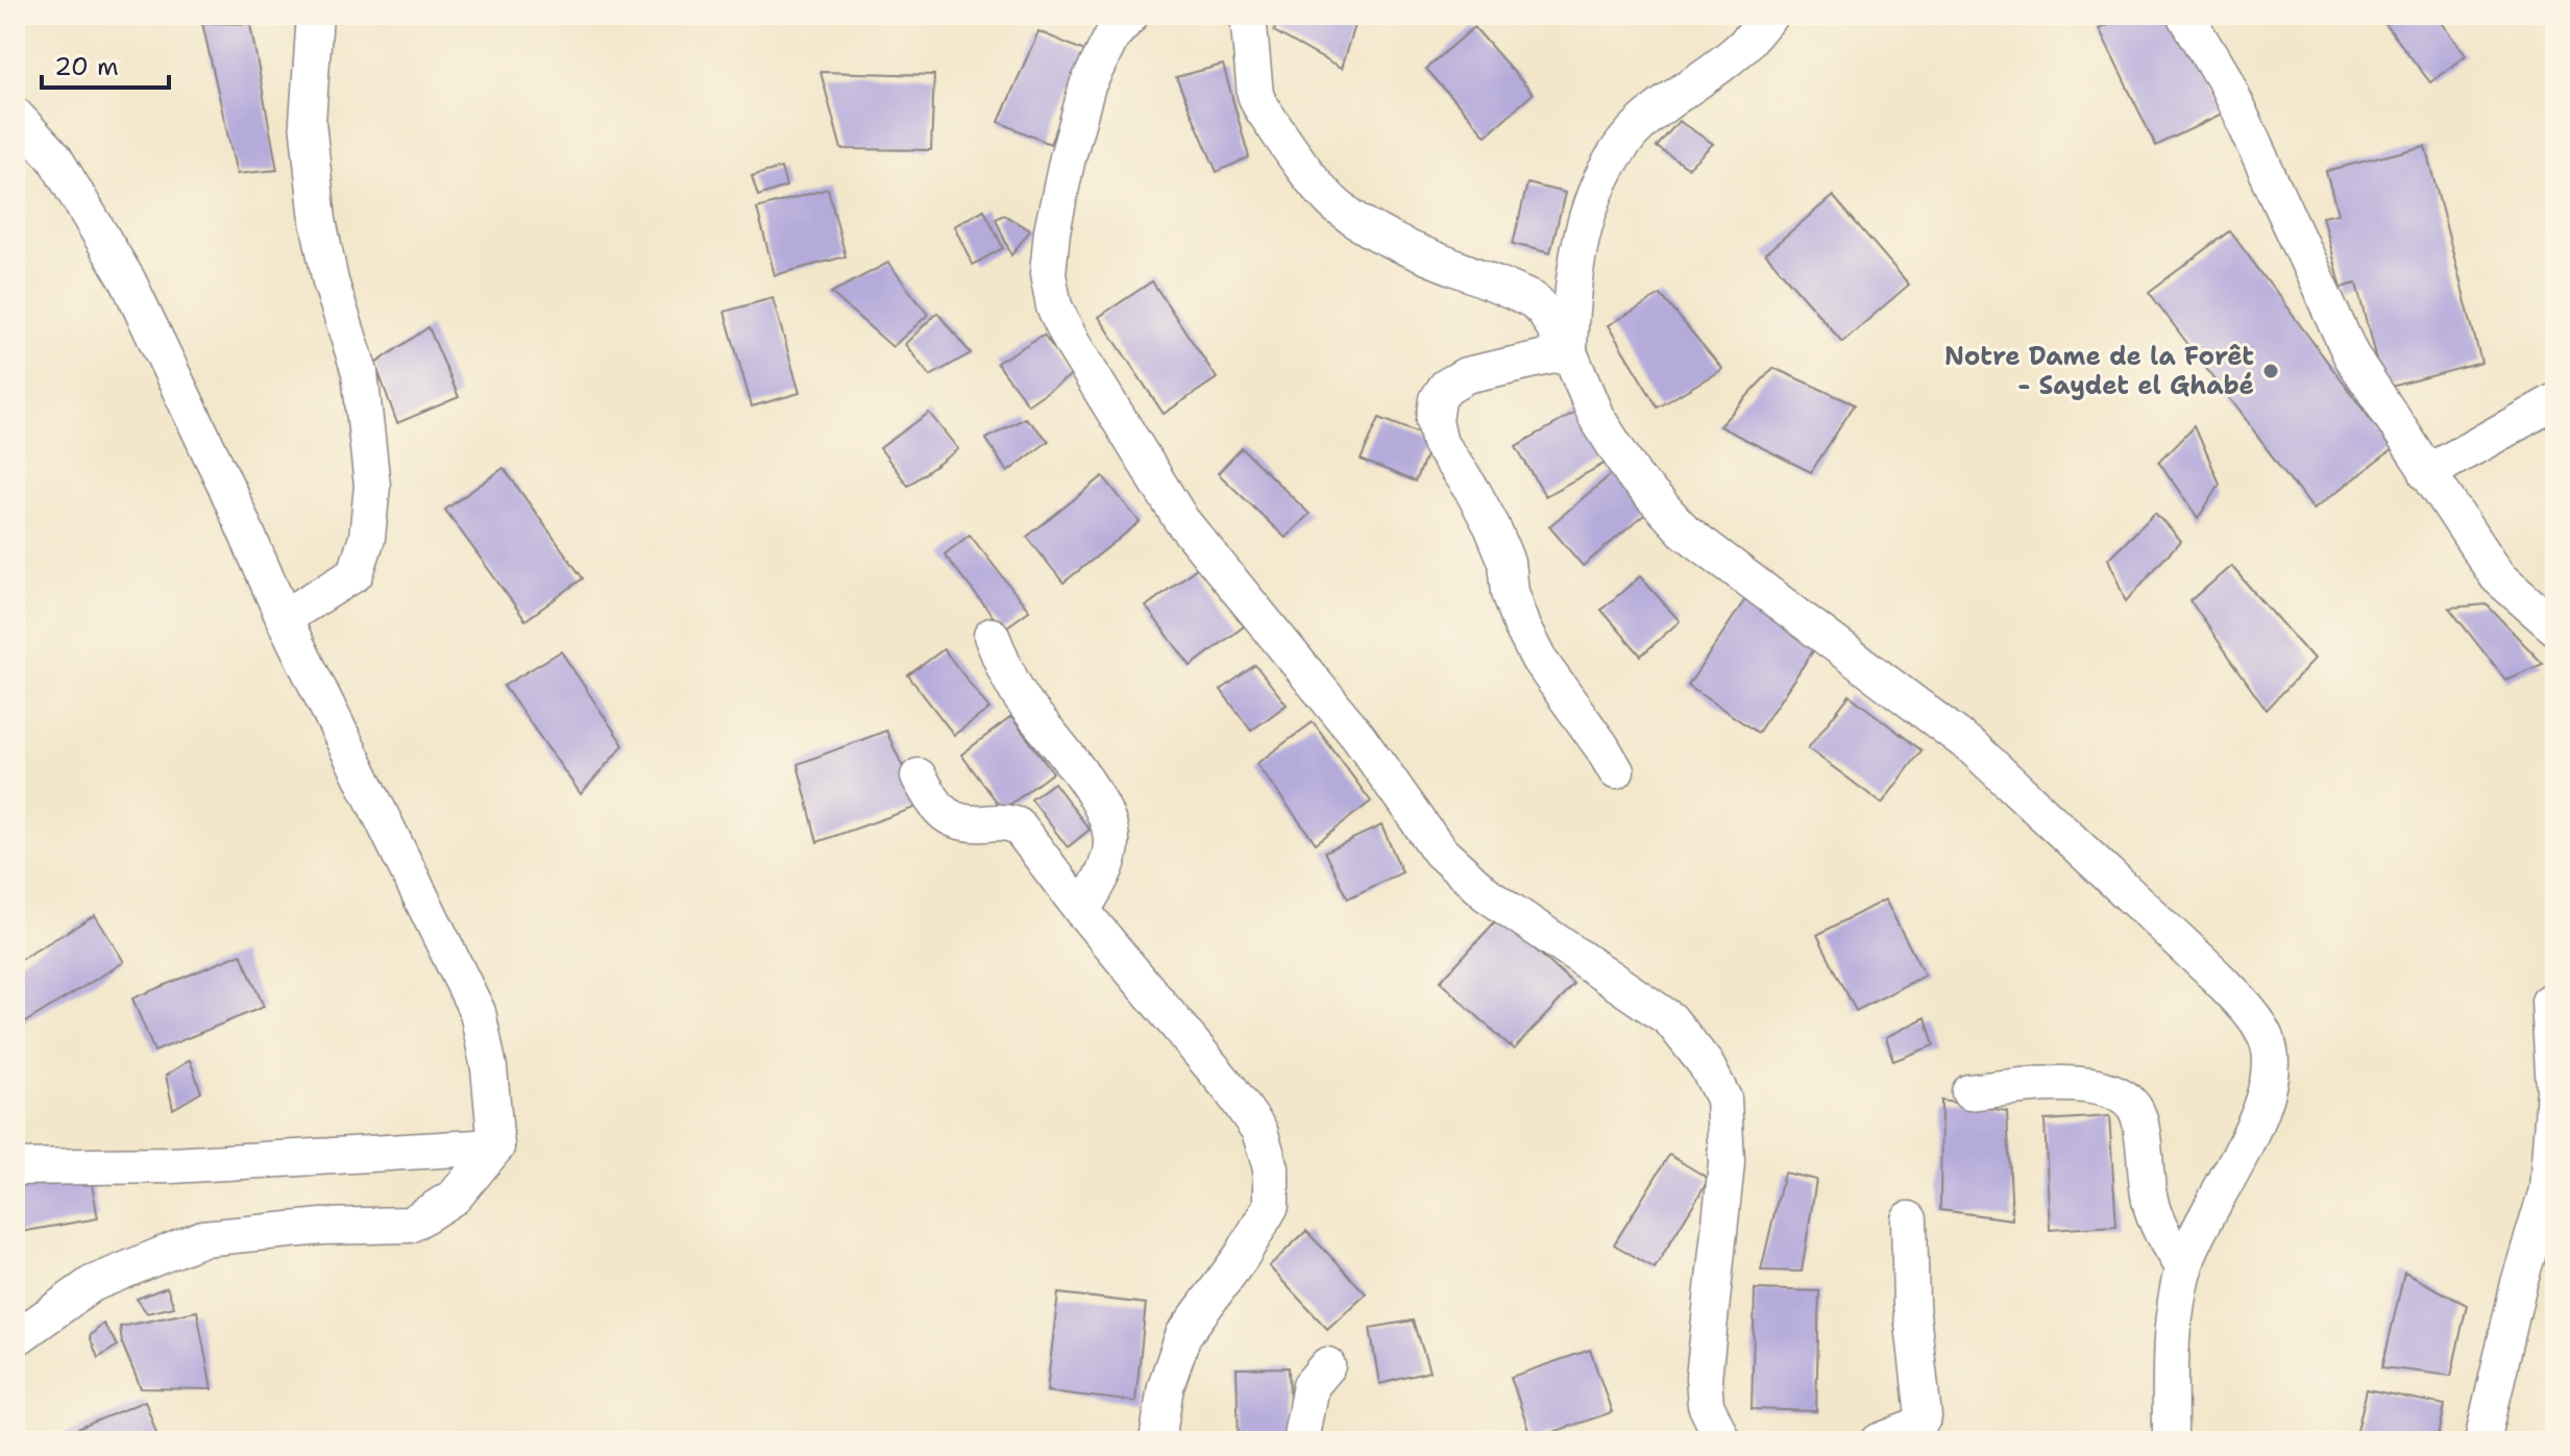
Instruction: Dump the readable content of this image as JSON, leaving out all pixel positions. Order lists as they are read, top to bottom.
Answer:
{
  "places": ["Notre Dame de la Forêt - Saydet el Ghabé"],
  "scale_bar": "20 m"
}
